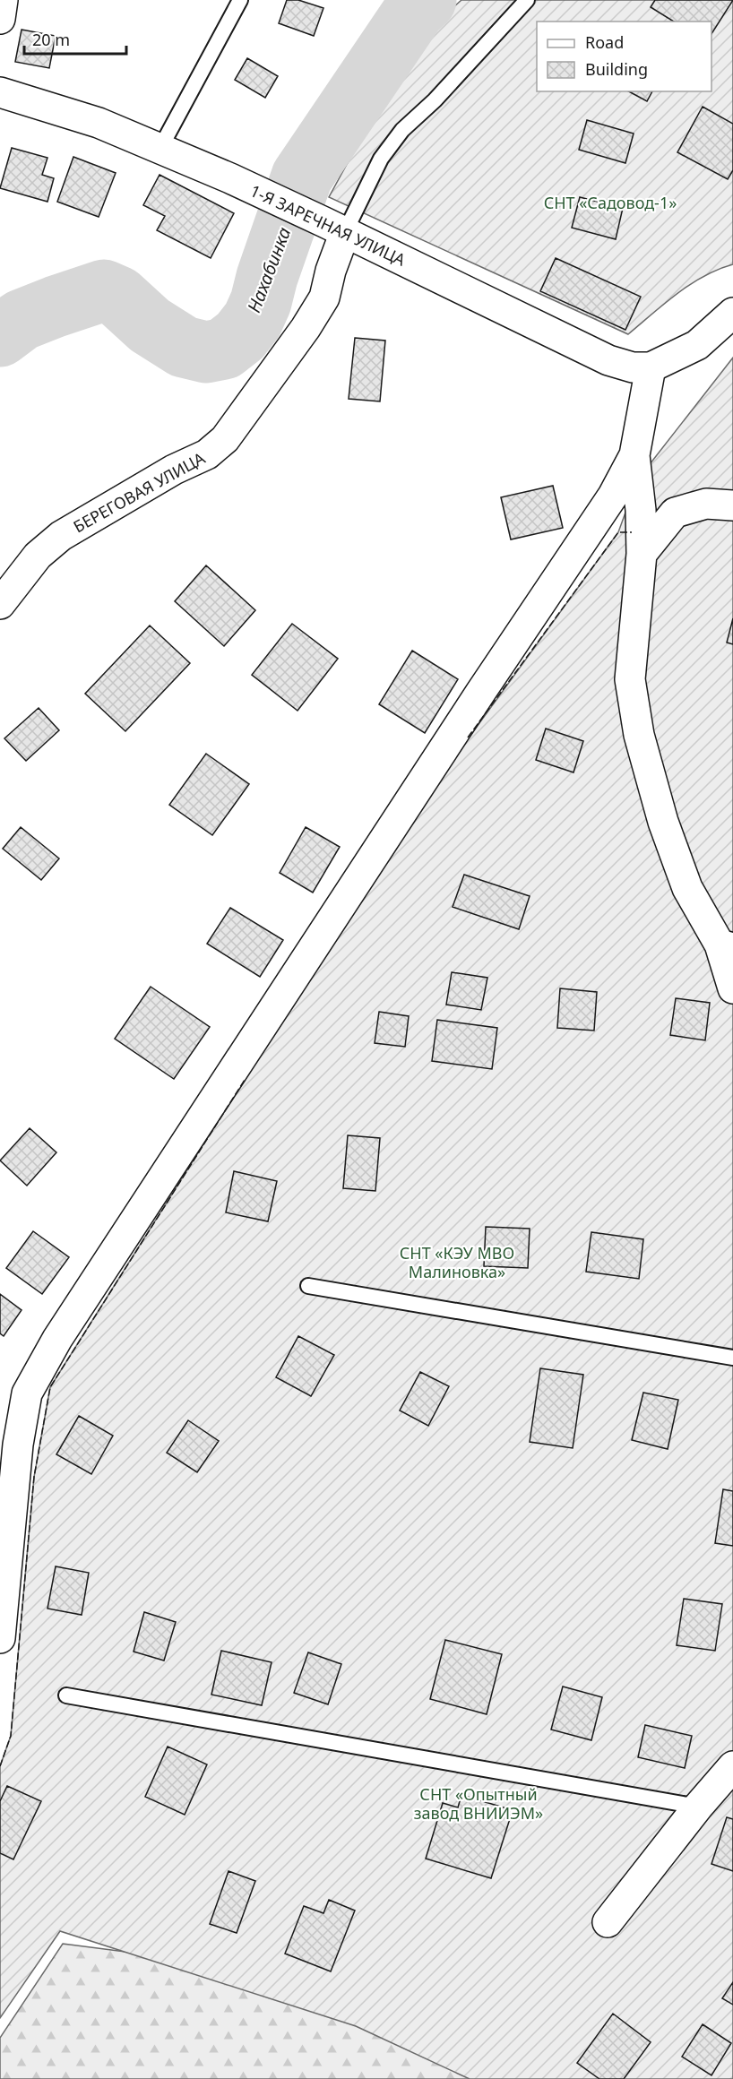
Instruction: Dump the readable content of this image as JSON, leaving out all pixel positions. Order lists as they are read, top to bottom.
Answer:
{
  "streets": {
    "street": ["1-Я ЗАРЕЧНАЯ УЛИЦА", "БЕРЕГОВАЯ УЛИЦА"]
  },
  "crossings": [
    ["1-Я ЗАРЕЧНАЯ УЛИЦА", "БЕРЕГОВАЯ УЛИЦА"]
  ],
  "water": ["Нахабинка"],
  "parks": ["СНТ «Садовод-1»", "СНТ «КЭУ МВО Малиновка»", "СНТ «Опытный завод ВНИИЭМ»"],
  "legend": ["Road", "Building"],
  "scale_bar": "20 m"
}
